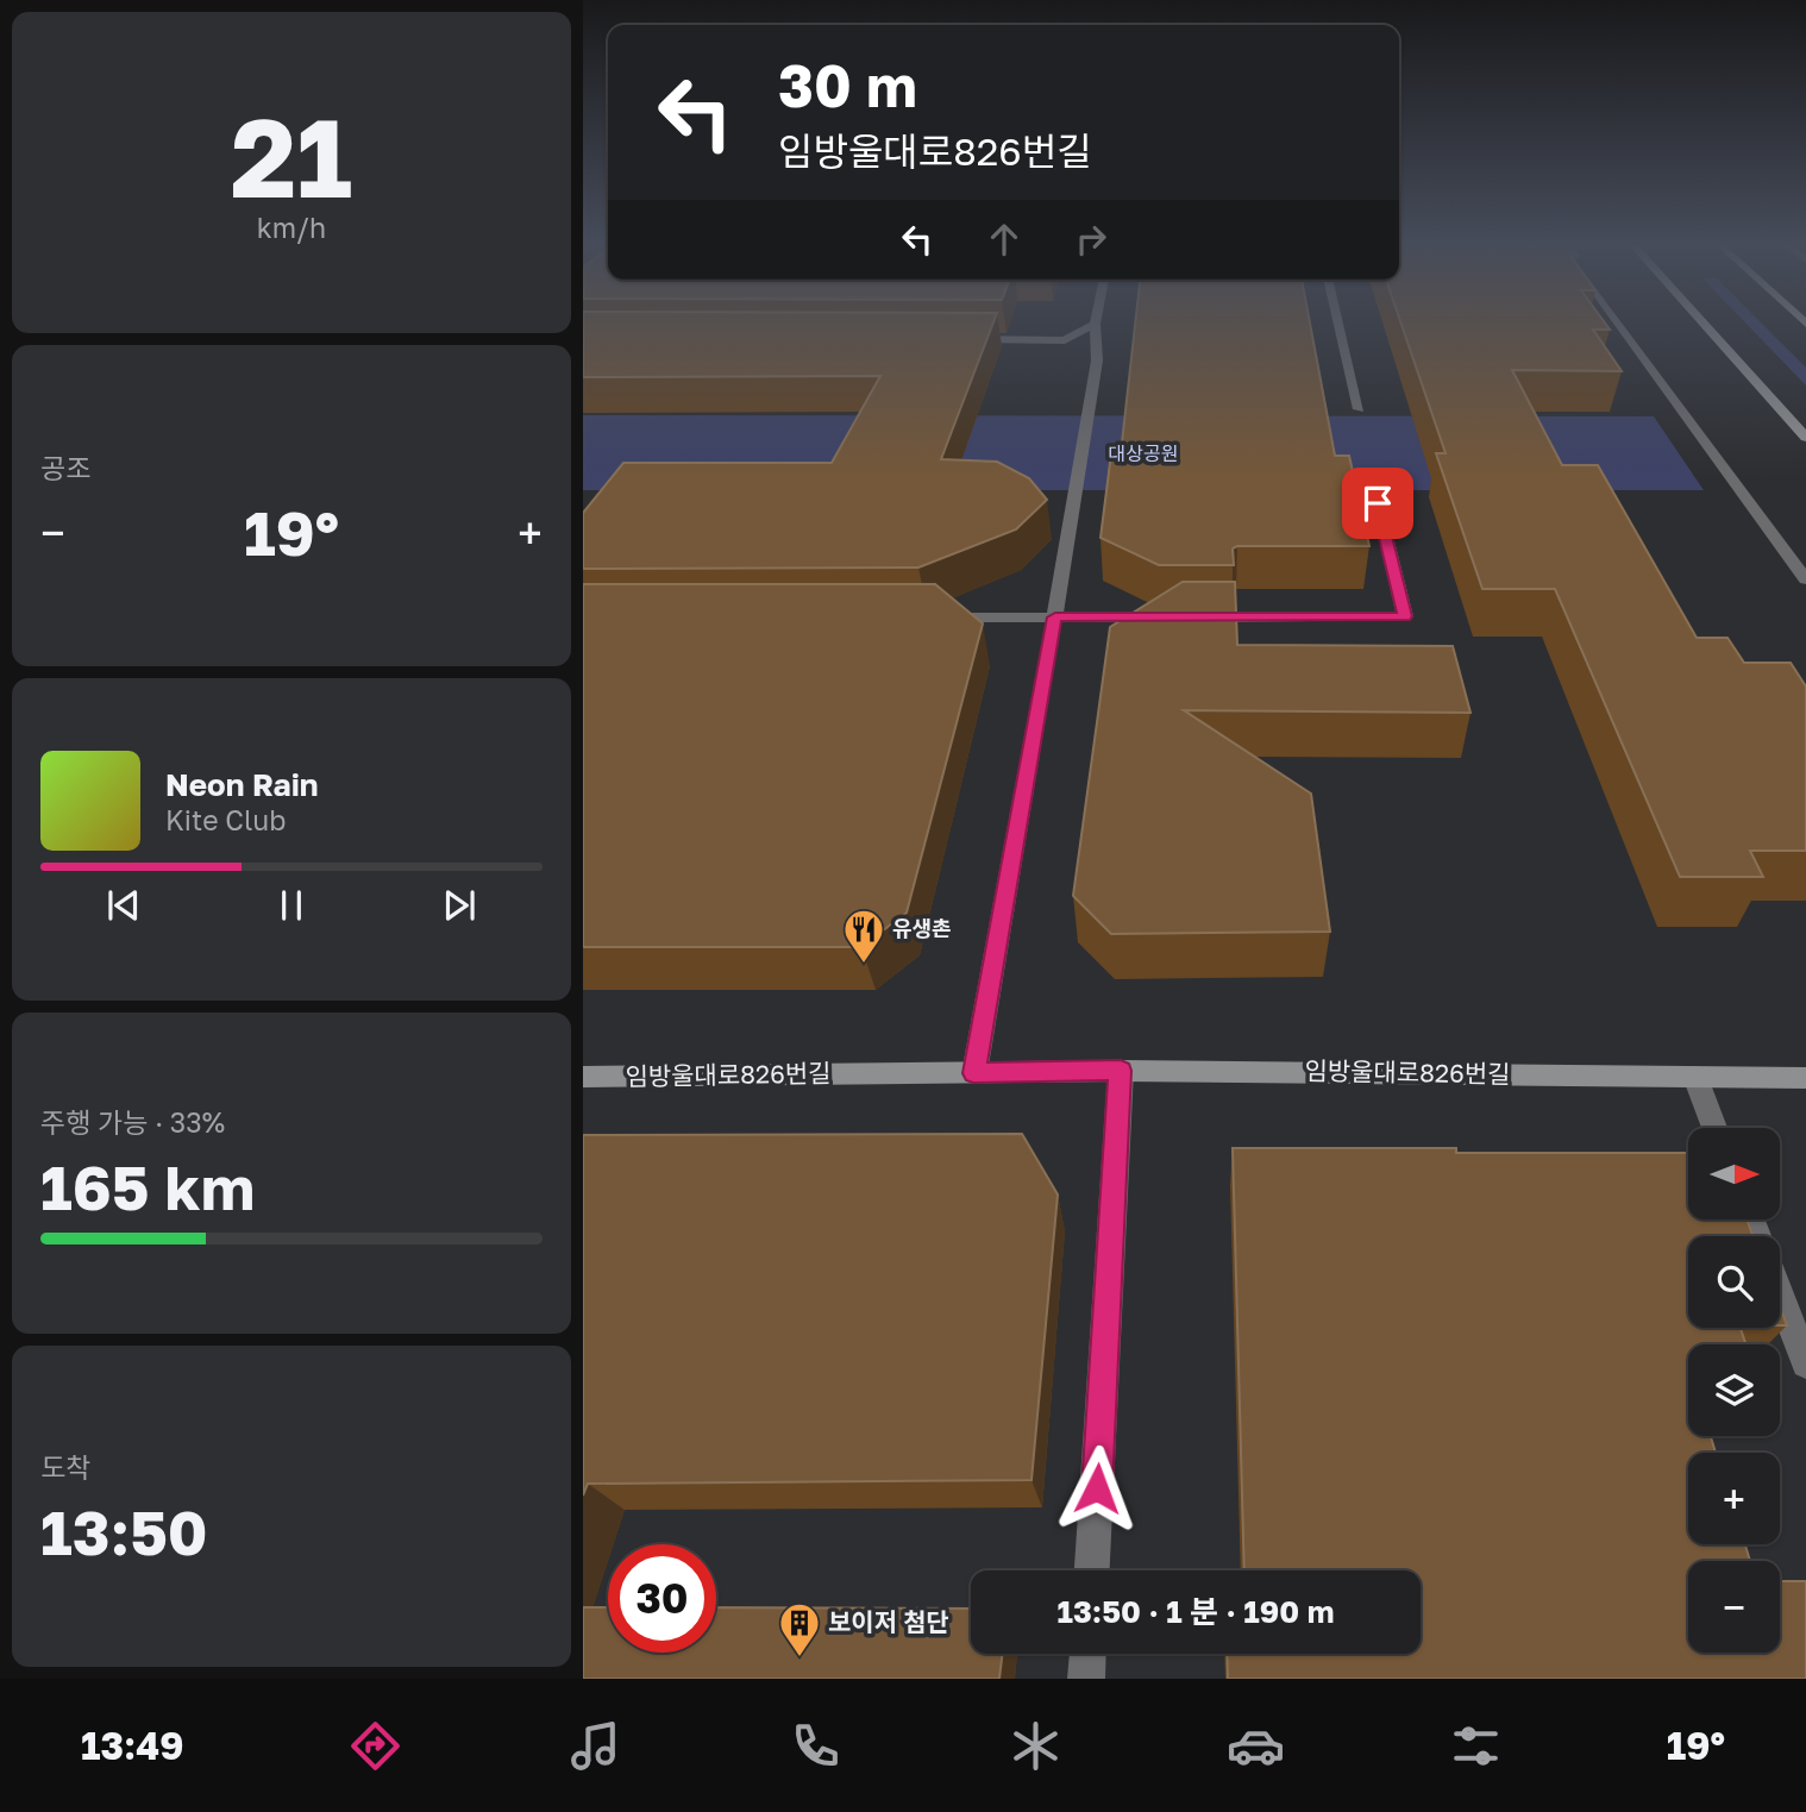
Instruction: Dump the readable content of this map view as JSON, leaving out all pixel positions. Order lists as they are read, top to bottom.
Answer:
{
  "streets": {
    "main road": ["임방울대로826번길"]
  },
  "parks": ["대상공원"],
  "places": {
    "restaurant": ["유생촌"],
    "building": ["보이저 첨단"]
  },
  "north": "right",
  "page": {
    "tile": [
      ["21", "km/h"],
      "공조",
      ["주행 가능 · 33%", "165 km"],
      ["도착", "13:50"]
    ],
    "turn": ["30 m", "임방울대로826번길"],
    "heat": ["−", "19°", "+"],
    "song": ["Neon Rain", "Kite Club"],
    "map_buttons": ["+", "−"],
    "limit": "30",
    "trip": "13:50 · 1 분 · 190 m",
    "tabs": ["13:49", "19°"]
  }
}
